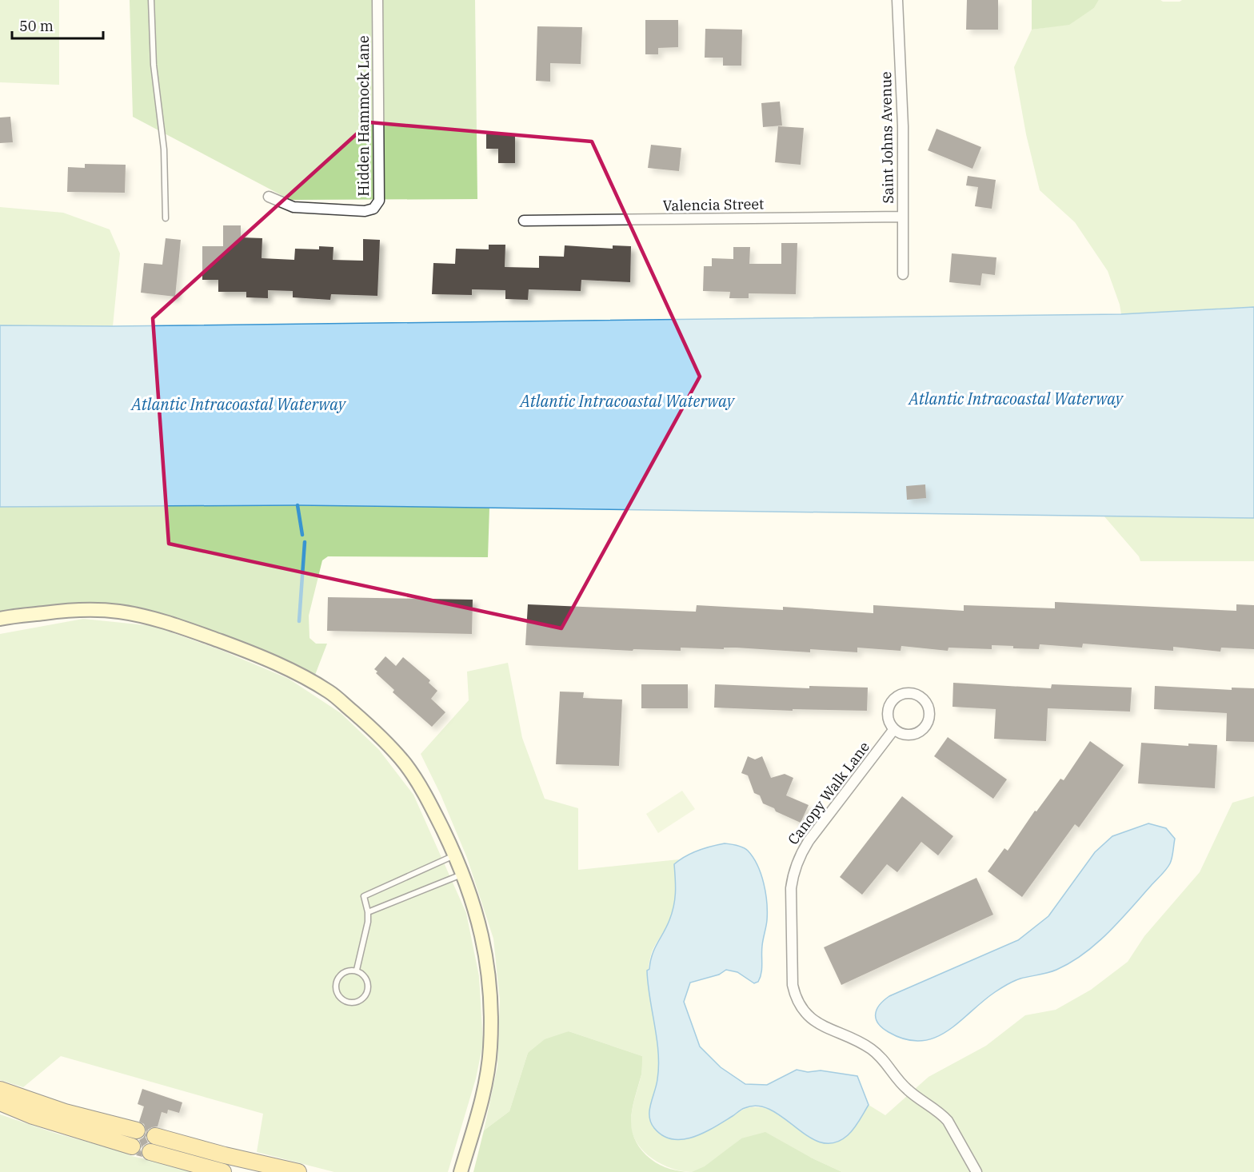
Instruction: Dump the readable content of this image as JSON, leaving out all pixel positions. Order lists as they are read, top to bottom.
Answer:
{
  "streets": {
    "street": [
      "Hidden Hammock Lane",
      "Saint Johns Avenue",
      "Valencia Street",
      "Canopy Walk Lane"
    ]
  },
  "crossings": [
    ["Saint Johns Avenue", "Valencia Street"]
  ],
  "water": ["Atlantic Intracoastal Waterway"],
  "scale_bar": "50 m"
}
